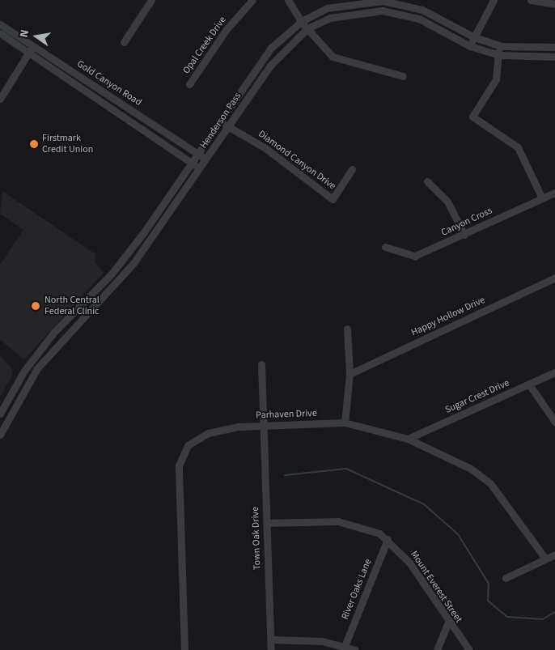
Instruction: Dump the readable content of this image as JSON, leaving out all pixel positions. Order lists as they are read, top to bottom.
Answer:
{
  "streets": {
    "street": [
      "Opal Creek Drive",
      "Gold Canyon Road",
      "Henderson Pass",
      "Diamond Canyon Drive",
      "Canyon Cross",
      "Happy Hollow Drive",
      "Sugar Crest Drive",
      "Parhaven Drive",
      "Town Oak Drive",
      "Mount Everest Street",
      "River Oaks Lane"
    ]
  },
  "crossings": [
    ["Gold Canyon Road", "Henderson Pass"],
    ["Henderson Pass", "Diamond Canyon Drive"],
    ["Sugar Crest Drive", "Parhaven Drive"],
    ["Parhaven Drive", "Town Oak Drive"],
    ["Town Oak Drive", "Mount Everest Street"],
    ["Mount Everest Street", "River Oaks Lane"]
  ],
  "places": ["Firstmark Credit Union", "North Central Federal Clinic"],
  "north": "left"
}
